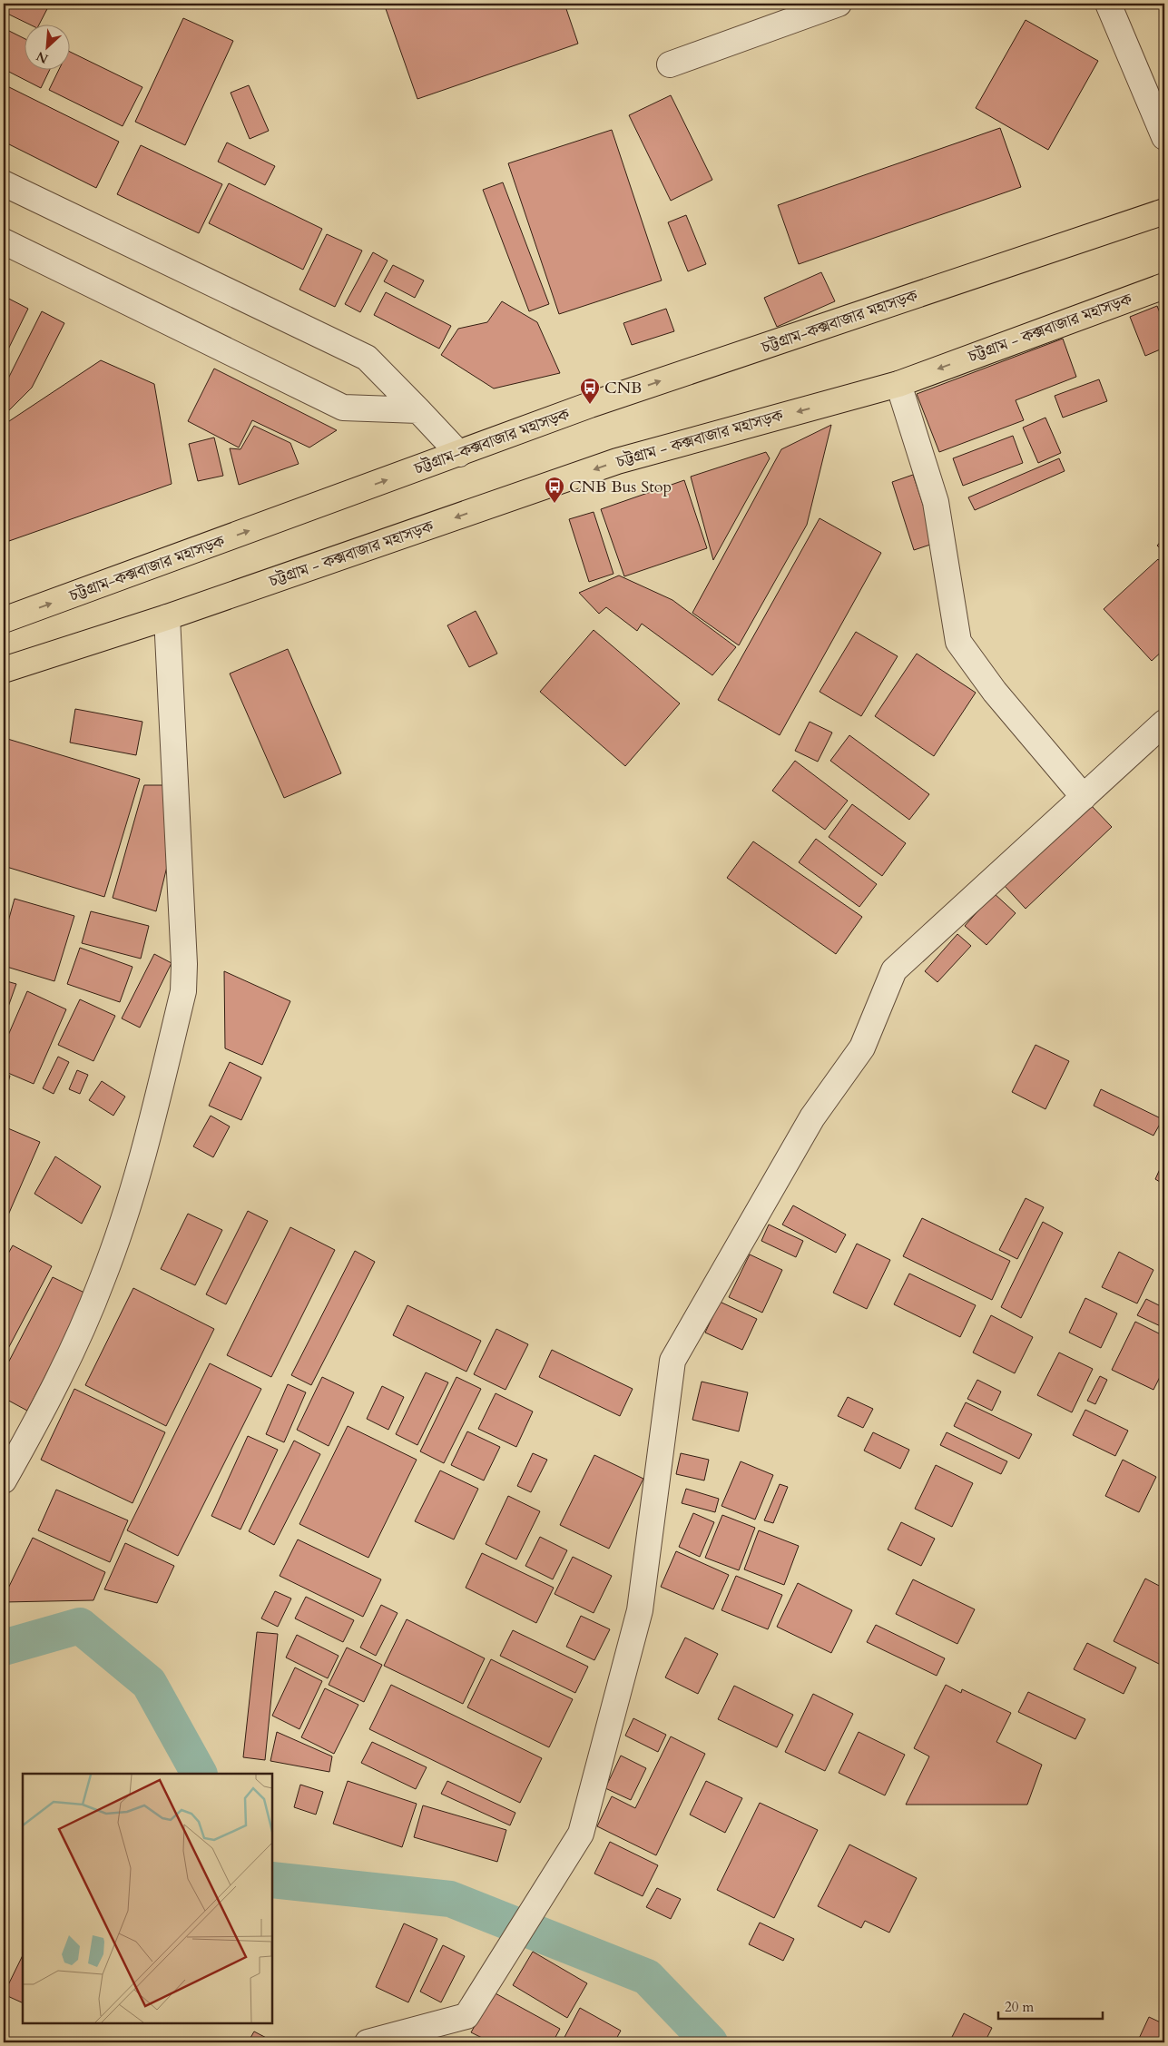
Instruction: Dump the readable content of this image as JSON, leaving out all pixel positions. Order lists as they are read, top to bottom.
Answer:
{
  "streets": {
    "highway": ["চট্টগ্রাম-কক্সবাজার মহাসড়ক", "চট্টগ্রাম - কক্সবাজার মহাসড়ক"]
  },
  "one_way": ["চট্টগ্রাম-কক্সবাজার মহাসড়ক", "চট্টগ্রাম - কক্সবাজার মহাসড়ক"],
  "places": {
    "bus stop": ["CNB", "CNB Bus Stop"]
  },
  "scale_bar": "20 m",
  "north": "bottom left"
}
